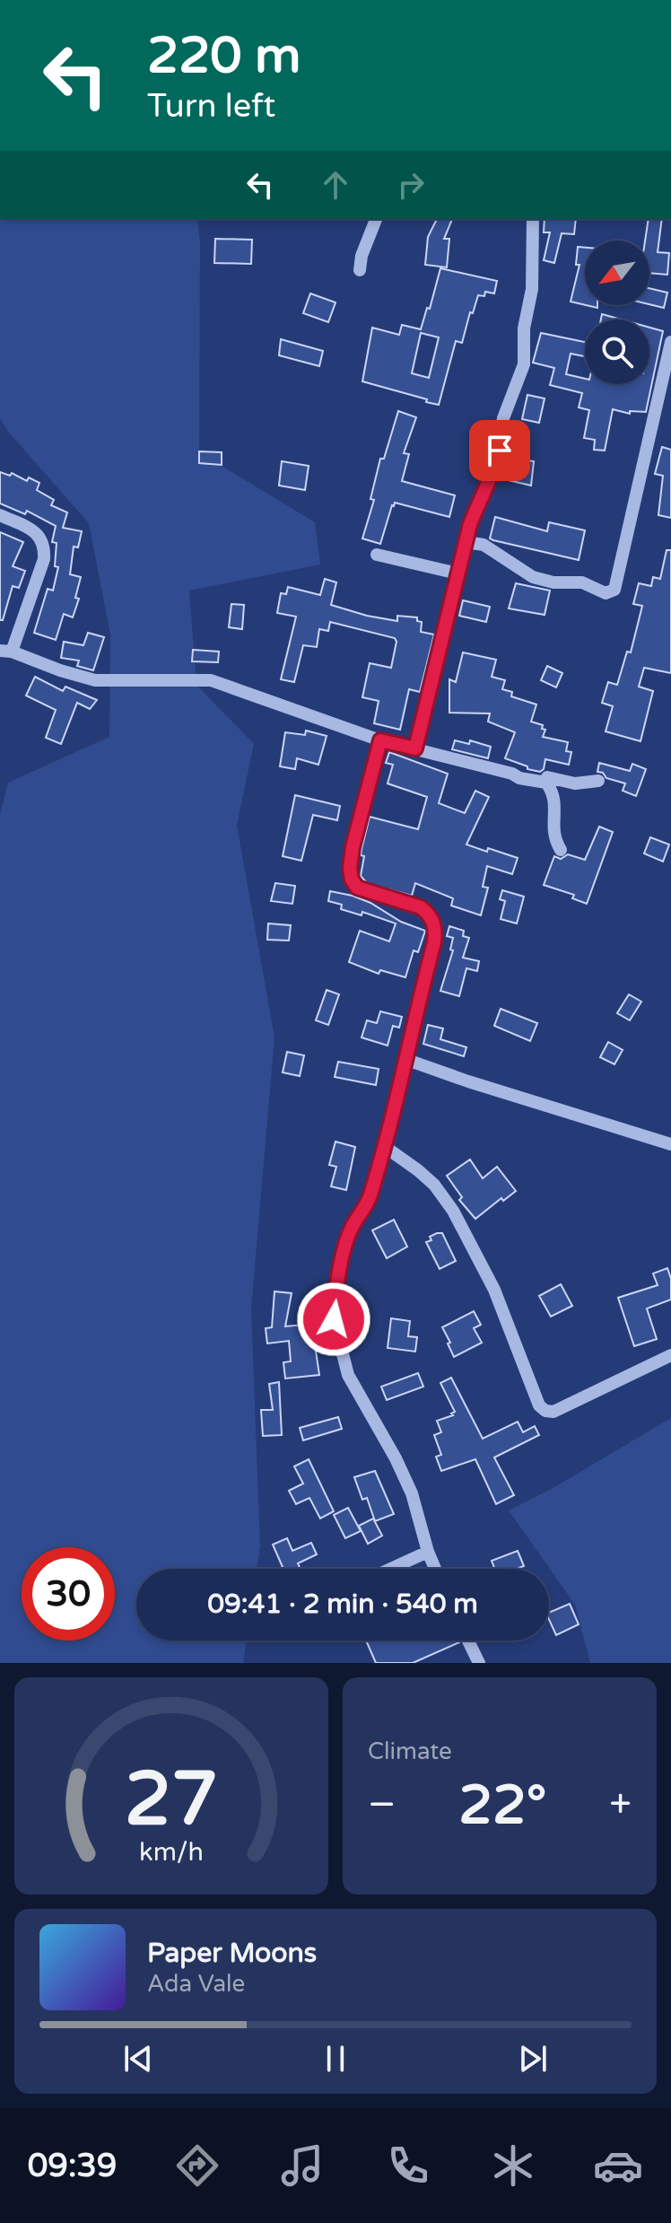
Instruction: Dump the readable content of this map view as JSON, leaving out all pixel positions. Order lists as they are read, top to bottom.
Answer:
{
  "north": "bottom left",
  "page": {
    "turn": ["220 m", "Turn left"],
    "limit": "30",
    "trip": "09:41 · 2 min · 540 m",
    "tile": "Climate",
    "heat": ["−", "22°", "+"],
    "song": ["Paper Moons", "Ada Vale"],
    "tabs": "09:39",
    "gauge": ["27", "km/h"]
  }
}
